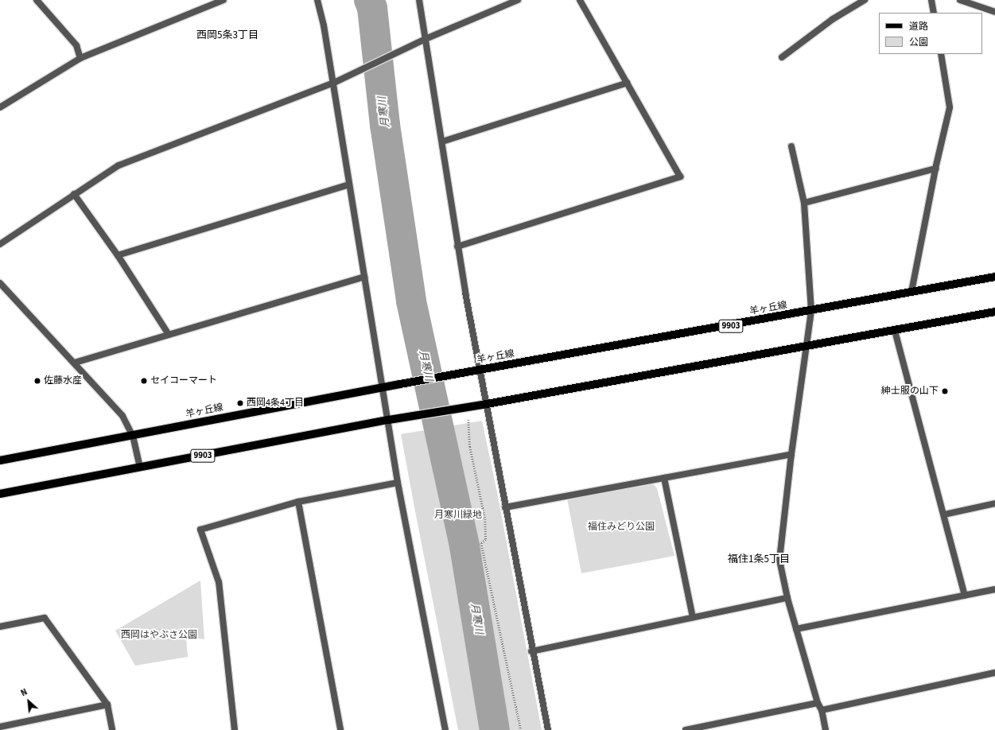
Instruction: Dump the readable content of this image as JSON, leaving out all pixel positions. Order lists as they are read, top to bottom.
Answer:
{
  "streets": {
    "main road": ["羊ヶ丘線", "9903"]
  },
  "districts": ["西岡5条3丁目", "福住1条5丁目"],
  "water": ["月寒川"],
  "parks": ["月寒川緑地", "福住みどり公園", "西岡はやぶさ公園"],
  "places": [
    "佐藤水産",
    "セイコーマート",
    "紳士服の山下",
    "西岡4条4丁目"
  ],
  "legend": ["道路", "公園"],
  "north": "top left"
}
